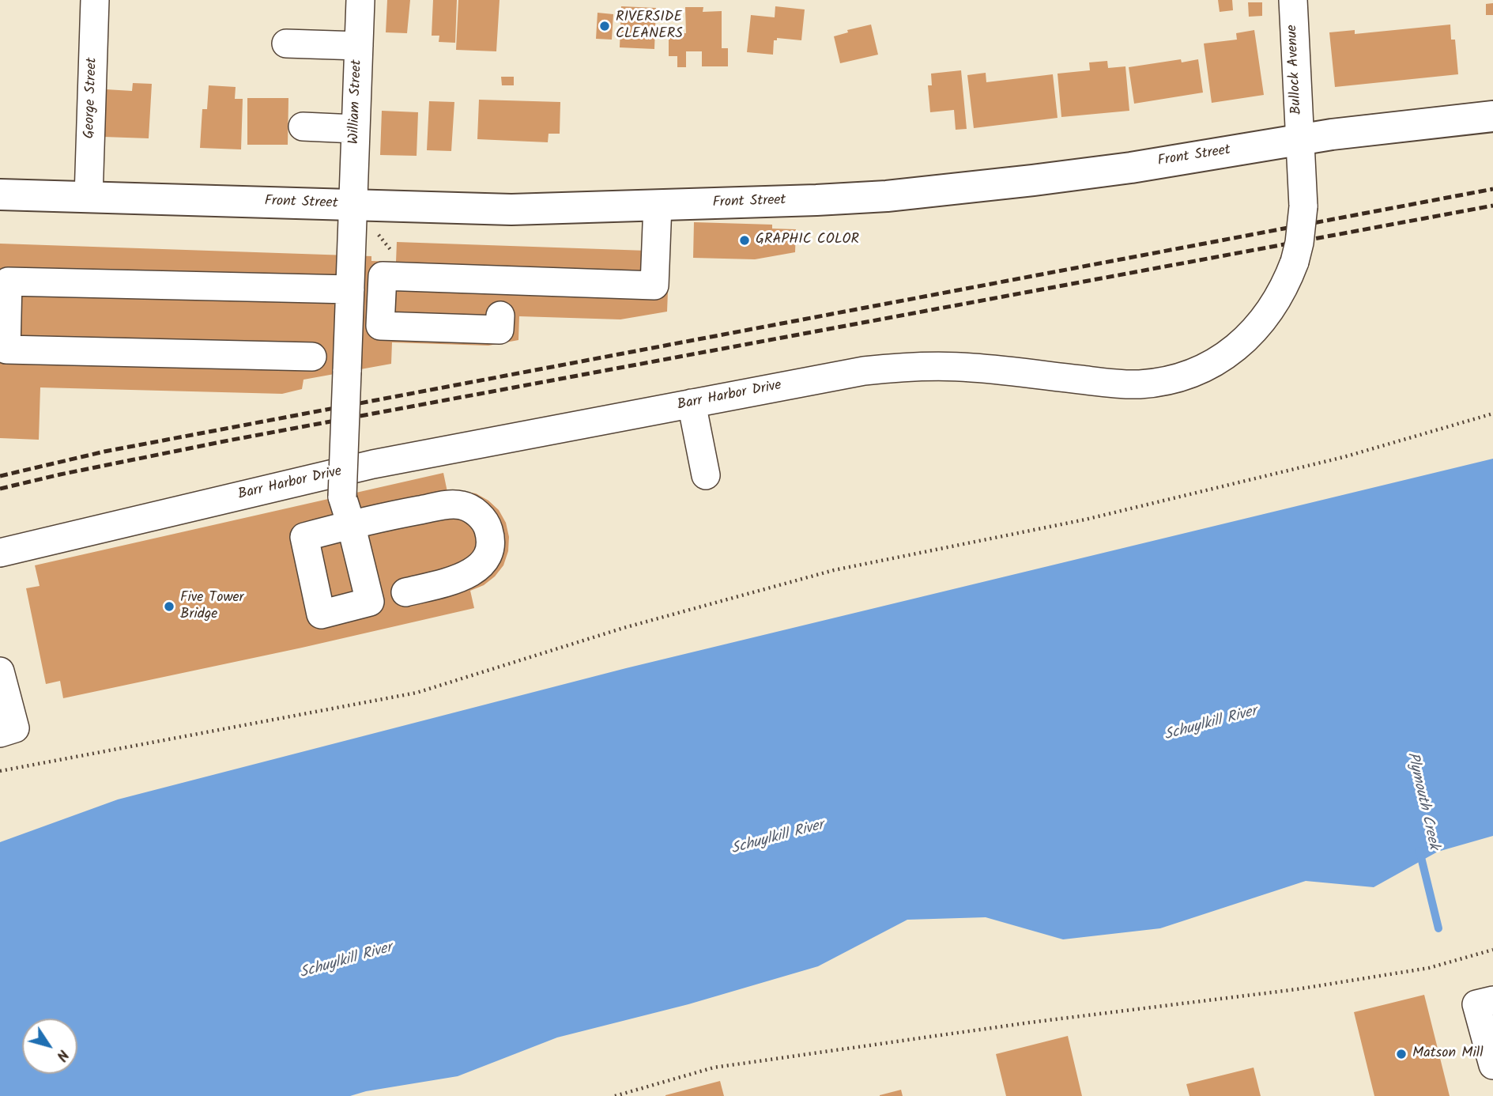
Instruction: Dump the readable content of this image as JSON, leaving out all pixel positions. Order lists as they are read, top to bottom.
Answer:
{
  "streets": {
    "main road": ["Front Street"],
    "street": [
      "Bullock Avenue",
      "George Street",
      "William Street",
      "Barr Harbor Drive"
    ]
  },
  "crossings": [
    ["Bullock Avenue", "Front Street"],
    ["Bullock Avenue", "Barr Harbor Drive"],
    ["George Street", "Front Street"],
    ["William Street", "Front Street"],
    ["Front Street", "Barr Harbor Drive"]
  ],
  "water": ["Schuylkill River", "Plymouth Creek"],
  "places": [
    "RIVERSIDE CLEANERS",
    "GRAPHIC COLOR",
    "Five Tower Bridge",
    "Matson Mill"
  ],
  "north": "bottom right"
}
